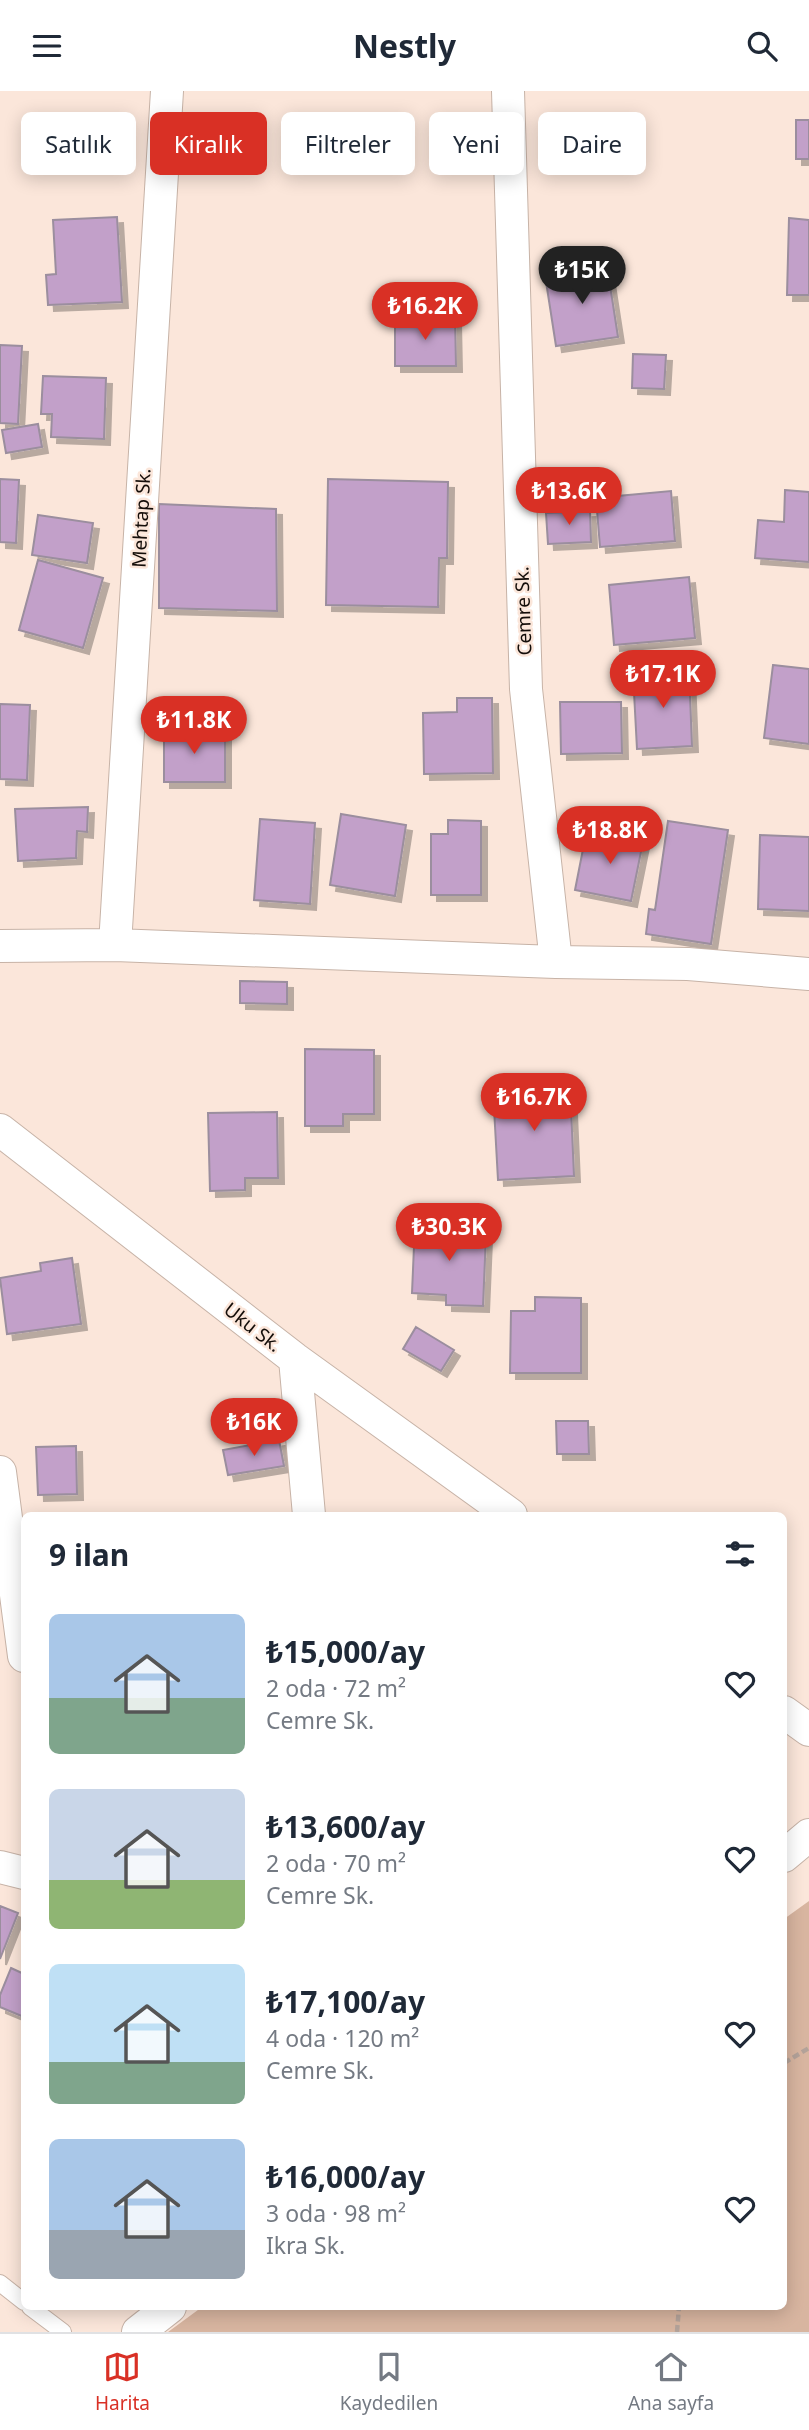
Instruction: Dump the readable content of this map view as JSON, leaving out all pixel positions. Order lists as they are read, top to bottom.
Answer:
{
  "streets": {
    "street": ["Mehtap Sk.", "Cemre Sk.", "Uku Sk."]
  },
  "page": {
    "header": "Nestly",
    "chip": [
      "Satılık",
      "Kiralık",
      "Filtreler",
      "Yeni",
      "Daire"
    ],
    "price": [
      "₺15K",
      "₺16.2K",
      "₺13.6K",
      "₺17.1K",
      "₺11.8K",
      "₺18.8K",
      "₺16.7K",
      "₺30.3K",
      "₺16K"
    ],
    "heading": "9 ilan",
    "list": [
      {
        "name": "₺15,000/ay",
        "note": "2 oda · 72 m² · Cemre Sk."
      },
      {
        "name": "₺13,600/ay",
        "note": "2 oda · 70 m² · Cemre Sk."
      },
      {
        "name": "₺17,100/ay",
        "note": "4 oda · 120 m² · Cemre Sk."
      },
      {
        "name": "₺16,000/ay",
        "note": "3 oda · 98 m² · Ikra Sk."
      }
    ],
    "tabs": ["Harita", "Kaydedilen", "Ana sayfa"]
  }
}
